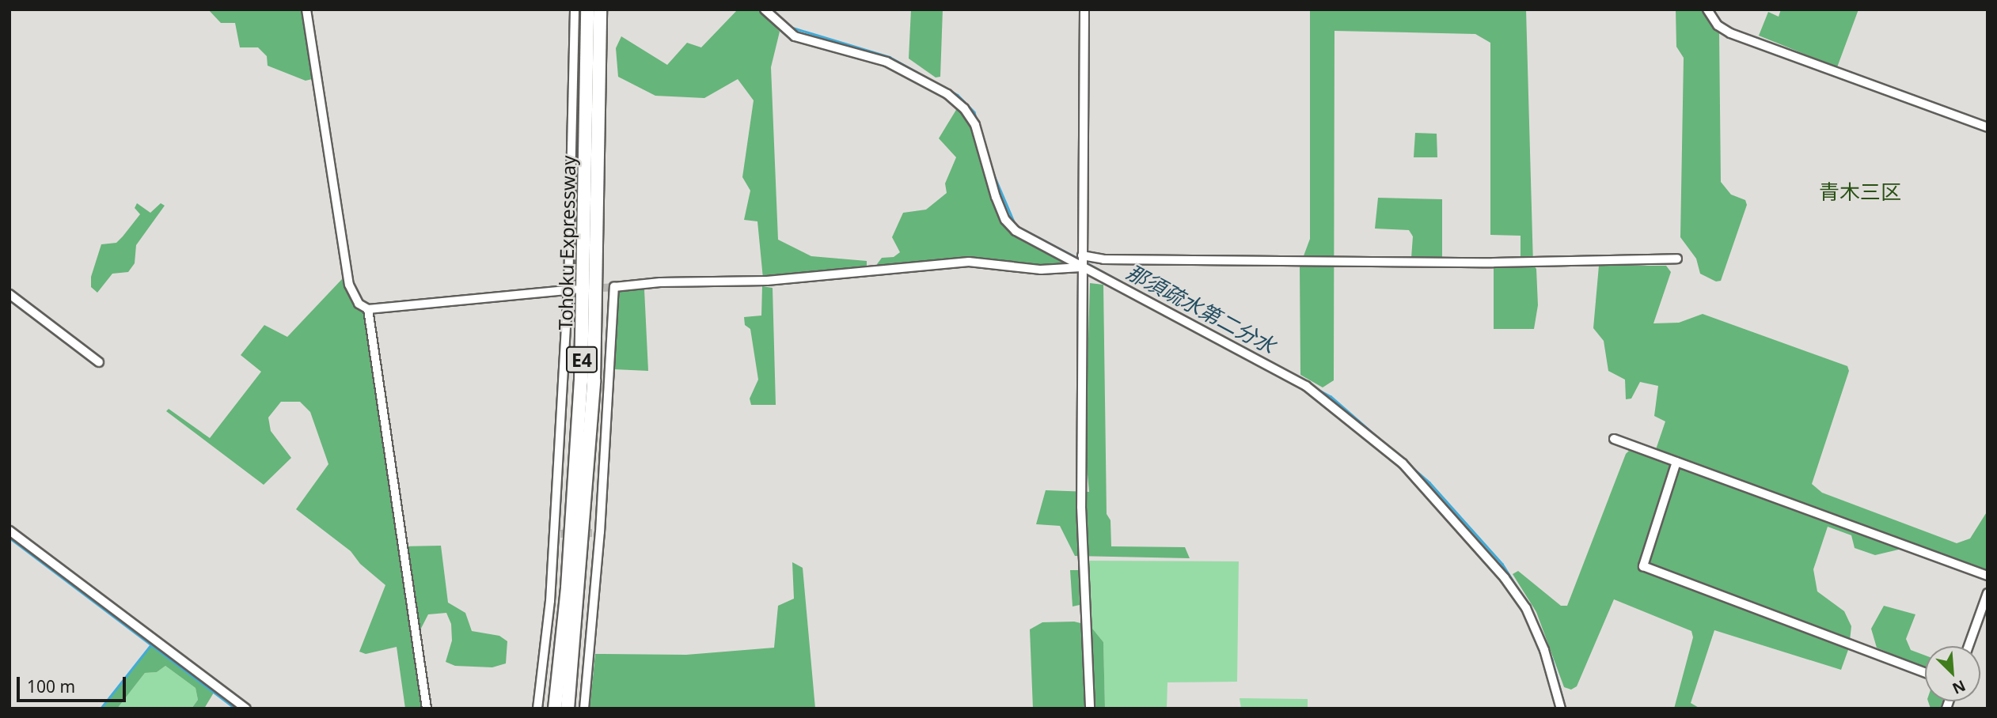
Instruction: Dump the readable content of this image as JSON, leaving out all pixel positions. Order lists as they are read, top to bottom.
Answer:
{
  "streets": {
    "highway": ["Tohoku Expressway", "E4"]
  },
  "districts": ["青木三区"],
  "water": ["那須疏水第二分水"],
  "scale_bar": "100 m",
  "north": "bottom right"
}
